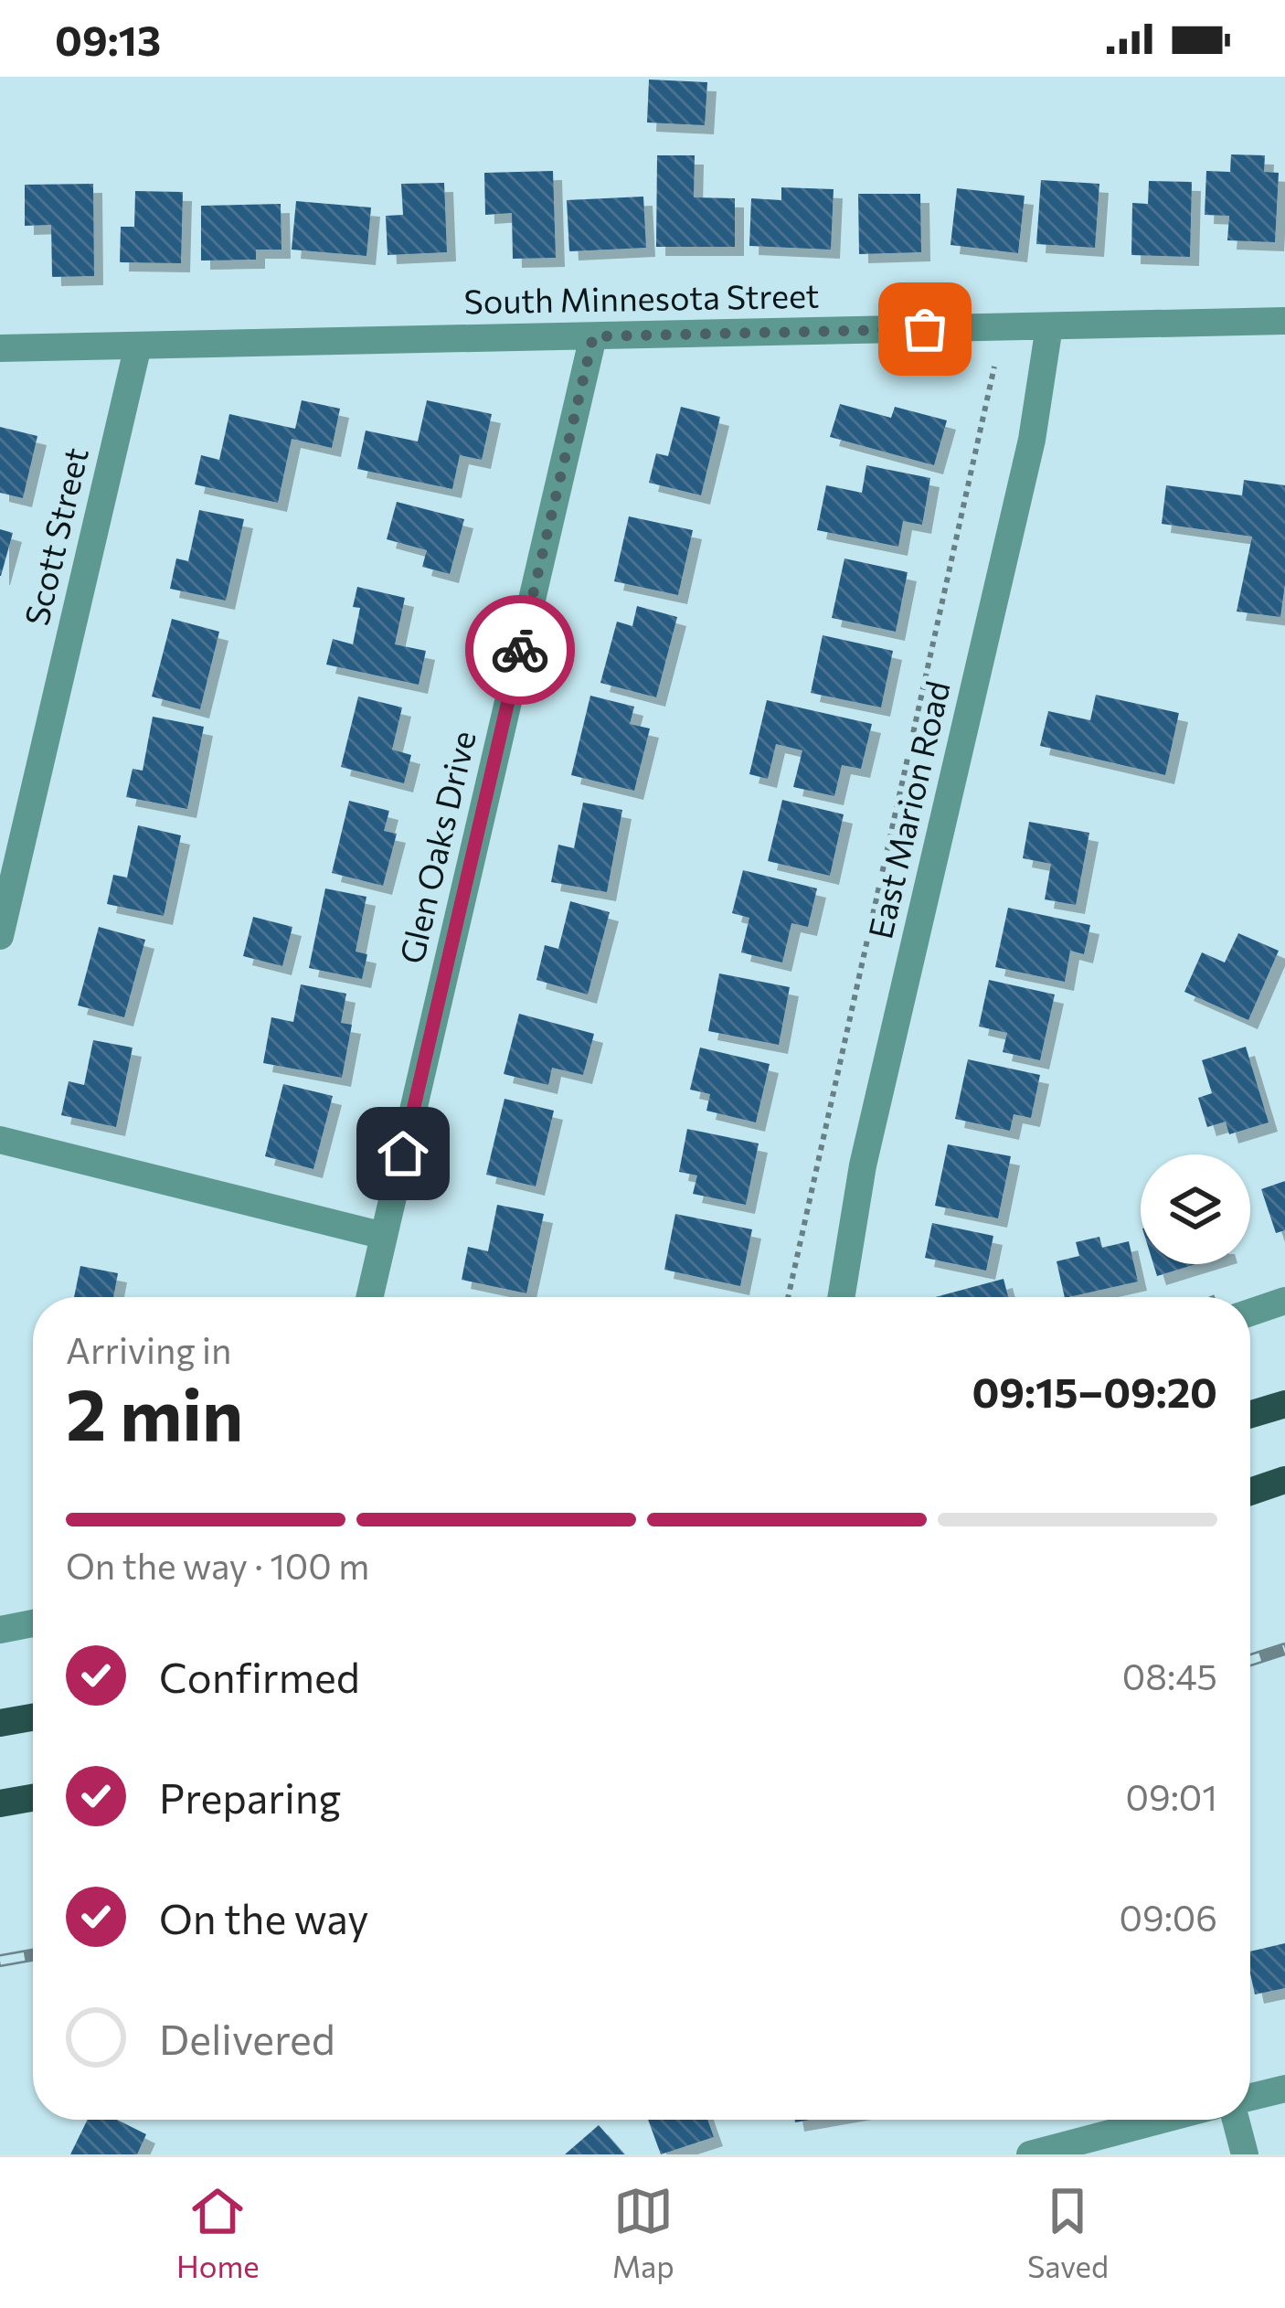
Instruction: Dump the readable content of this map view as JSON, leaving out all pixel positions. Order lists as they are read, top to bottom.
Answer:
{
  "streets": {
    "street": [
      "South Minnesota Street",
      "Scott Street",
      "East Marion Road",
      "Glen Oaks Drive"
    ]
  },
  "crossings": [
    ["South Minnesota Street", "Scott Street"],
    ["South Minnesota Street", "East Marion Road"],
    ["South Minnesota Street", "Glen Oaks Drive"]
  ],
  "page": {
    "status": "09:13",
    "heading": ["2 min", "Arriving in", "09:15–09:20"],
    "bar": "On the way · 100 m",
    "list": [
      ["Confirmed", "08:45"],
      ["Preparing", "09:01"],
      ["On the way", "09:06"],
      "Delivered"
    ],
    "tabs": ["Home", "Map", "Saved"]
  }
}
